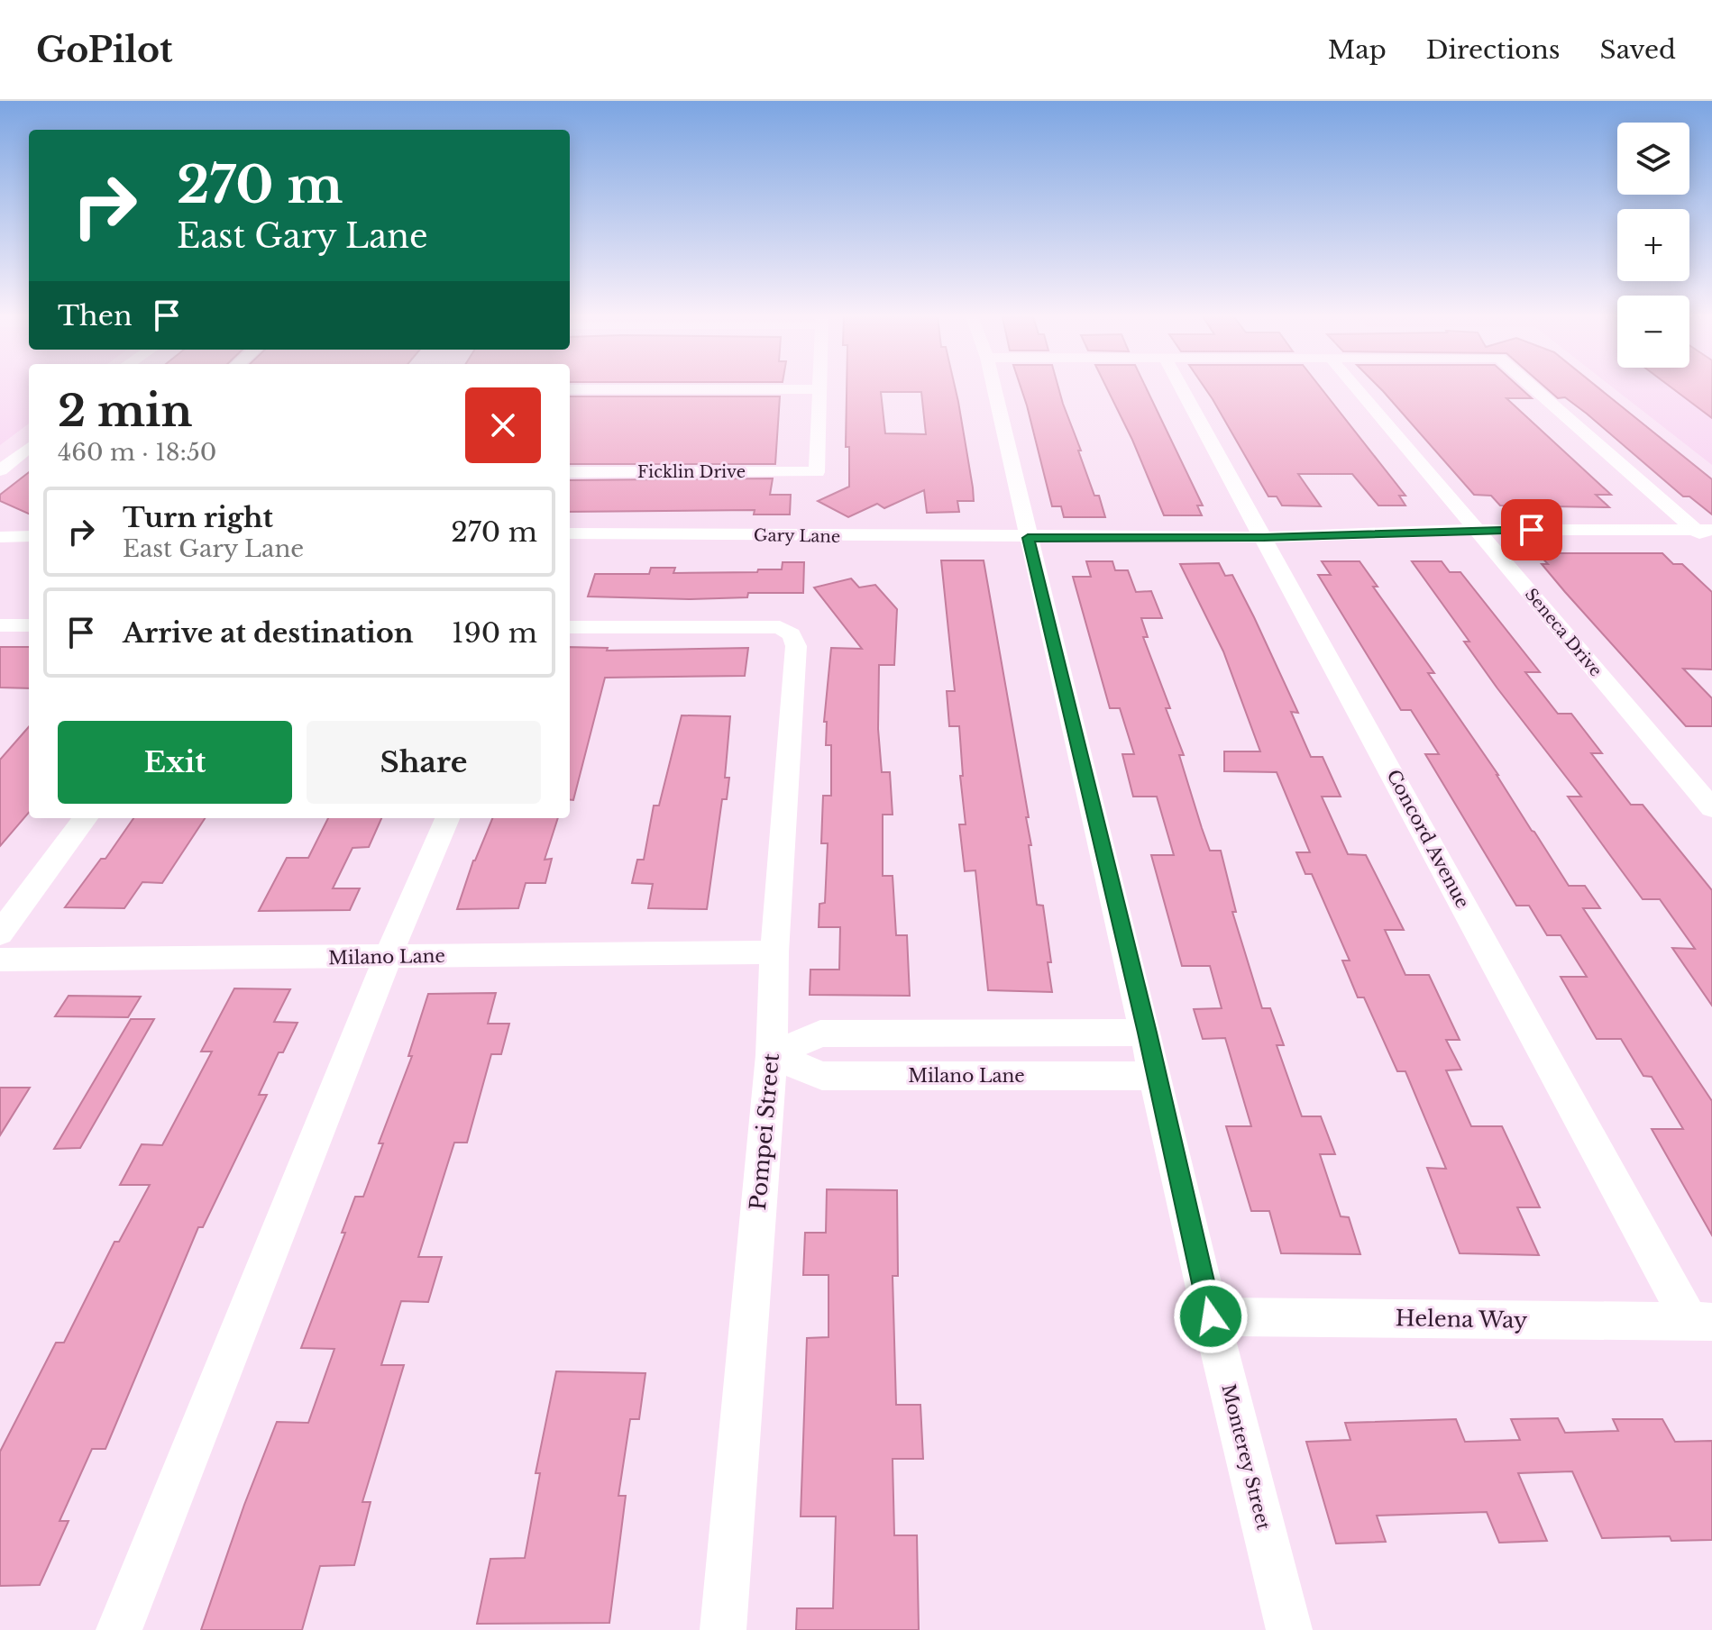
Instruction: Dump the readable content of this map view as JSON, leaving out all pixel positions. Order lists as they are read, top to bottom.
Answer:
{
  "streets": {
    "street": [
      "Ficklin Drive",
      "Gary Lane",
      "Seneca Drive",
      "Concord Avenue",
      "Milano Lane",
      "Pompei Street",
      "Helena Way",
      "Monterey Street"
    ]
  },
  "crossings": [
    ["Gary Lane", "Seneca Drive"],
    ["Gary Lane", "Concord Avenue"],
    ["Gary Lane", "Monterey Street"],
    ["Concord Avenue", "Helena Way"],
    ["Milano Lane", "Pompei Street"],
    ["Milano Lane", "Monterey Street"],
    ["Helena Way", "Monterey Street"]
  ],
  "page": {
    "header": "GoPilot",
    "nav": ["Map", "Directions", "Saved"],
    "map_buttons": ["+", "−"],
    "turn": ["270 m", "East Gary Lane"],
    "then": "Then",
    "heading": ["2 min", "460 m · 18:50"],
    "list": [
      {
        "name": "Turn right",
        "note": "East Gary Lane",
        "value": "270 m"
      },
      {
        "name": "Arrive at destination",
        "value": "190 m"
      }
    ],
    "buttons": ["Exit", "Share"]
  }
}
